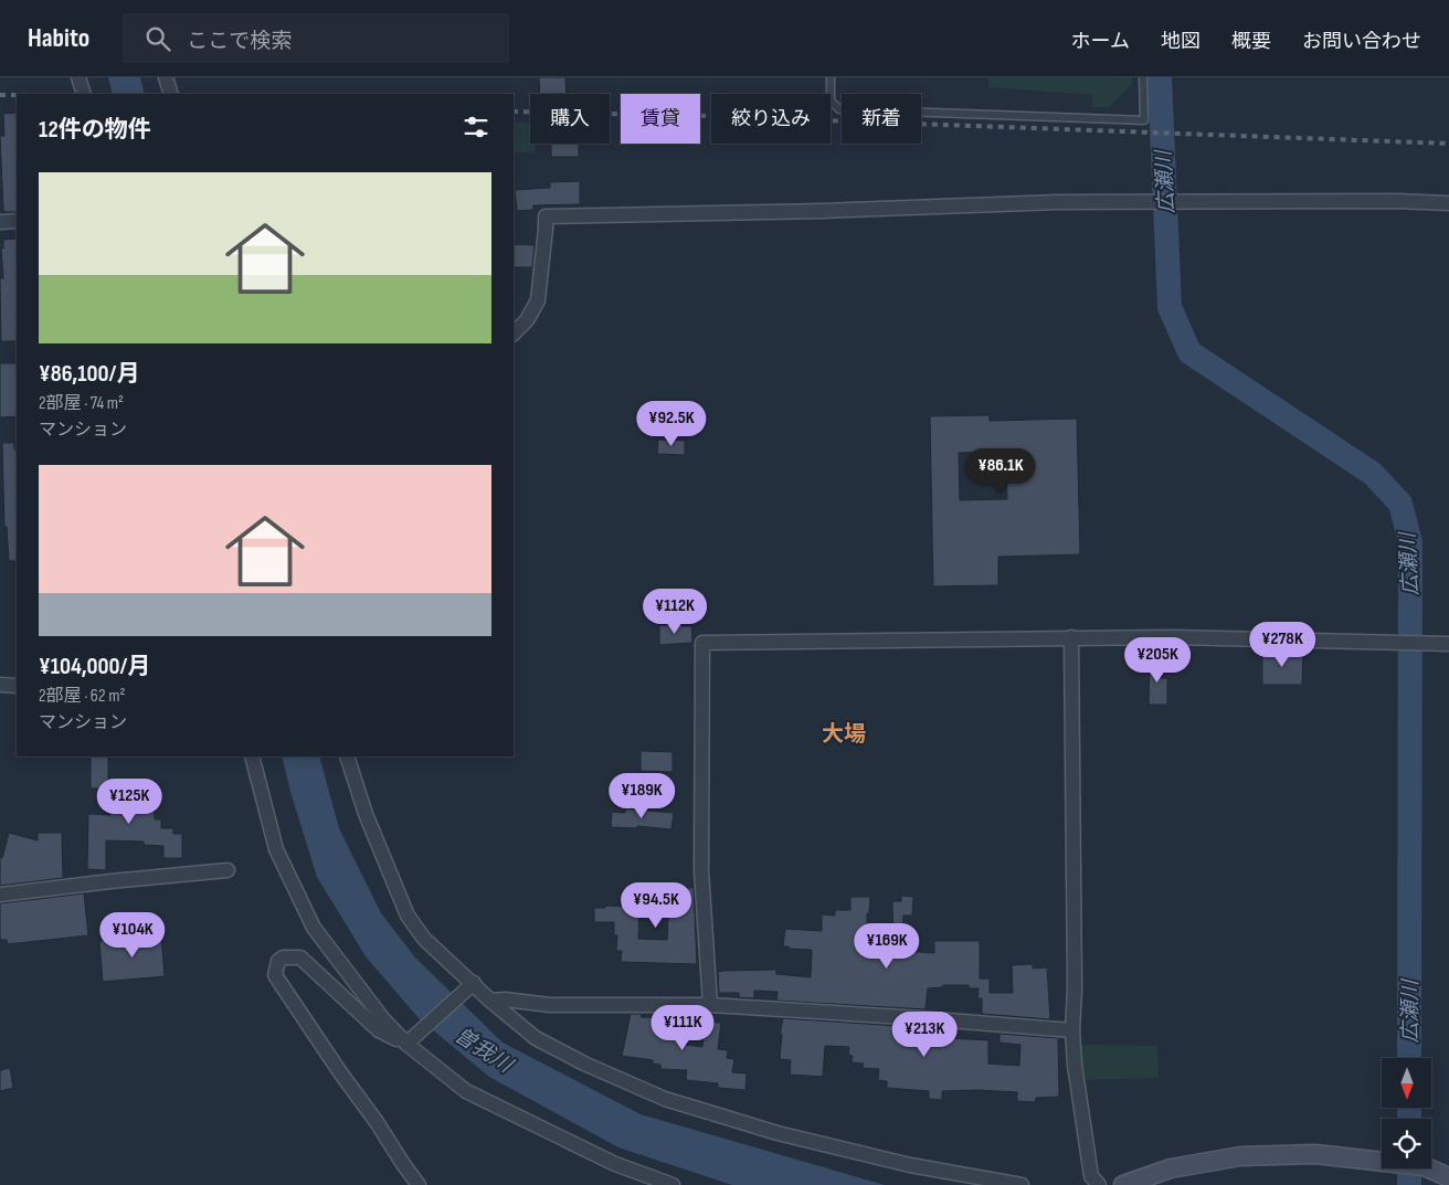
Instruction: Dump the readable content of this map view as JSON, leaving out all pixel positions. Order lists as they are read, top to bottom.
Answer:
{
  "districts": ["大場"],
  "water": ["広瀬川", "曽我川"],
  "north": "bottom",
  "page": {
    "header": "Habito",
    "search": "ここで検索",
    "nav": [
      "ホーム",
      "地図",
      "概要",
      "お問い合わせ"
    ],
    "chip": [
      "購入",
      "賃貸",
      "絞り込み",
      "新着"
    ],
    "heading": "12件の物件",
    "list": [
      {
        "name": "¥86,100/月",
        "note": "2部屋 · 74 m² · マンション"
      },
      {
        "name": "¥104,000/月",
        "note": "2部屋 · 62 m² · マンション"
      }
    ],
    "price": [
      "¥92.5K",
      "¥86.1K",
      "¥112K",
      "¥278K",
      "¥205K",
      "¥189K",
      "¥125K",
      "¥94.5K",
      "¥104K",
      "¥169K",
      "¥111K",
      "¥213K"
    ]
  }
}
